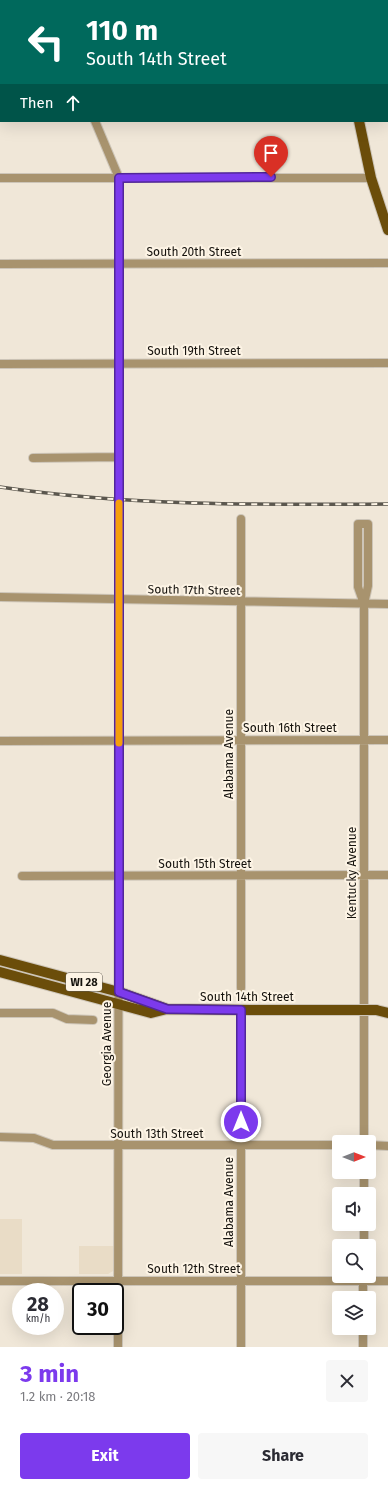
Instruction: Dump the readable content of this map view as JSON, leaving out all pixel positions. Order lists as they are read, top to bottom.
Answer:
{
  "streets": {
    "main road": ["WI 28", "South 14th Street"],
    "street": [
      "South 20th Street",
      "South 19th Street",
      "South 17th Street",
      "South 16th Street",
      "Alabama Avenue",
      "South 15th Street",
      "Kentucky Avenue",
      "Georgia Avenue",
      "South 13th Street",
      "South 12th Street"
    ]
  },
  "crossings": [
    ["South 20th Street", "Georgia Avenue"],
    ["South 19th Street", "Georgia Avenue"],
    ["South 17th Street", "Alabama Avenue"],
    ["South 17th Street", "Kentucky Avenue"],
    ["South 17th Street", "Georgia Avenue"],
    ["South 16th Street", "Alabama Avenue"],
    ["South 16th Street", "Kentucky Avenue"],
    ["South 16th Street", "Georgia Avenue"],
    ["Alabama Avenue", "South 15th Street"],
    ["Alabama Avenue", "South 14th Street"],
    ["Alabama Avenue", "South 13th Street"],
    ["Alabama Avenue", "South 12th Street"],
    ["South 15th Street", "Kentucky Avenue"],
    ["South 15th Street", "Georgia Avenue"],
    ["WI 28", "South 14th Street"],
    ["WI 28", "Georgia Avenue"],
    ["South 14th Street", "Georgia Avenue"],
    ["Georgia Avenue", "South 13th Street"],
    ["Georgia Avenue", "South 12th Street"]
  ],
  "north": "right",
  "page": {
    "turn": ["110 m", "South 14th Street"],
    "then": "Then",
    "speed": "28 km/h",
    "limit": "30",
    "heading": ["3 min", "1.2 km · 20:18"],
    "buttons": ["Exit", "Share"]
  }
}
